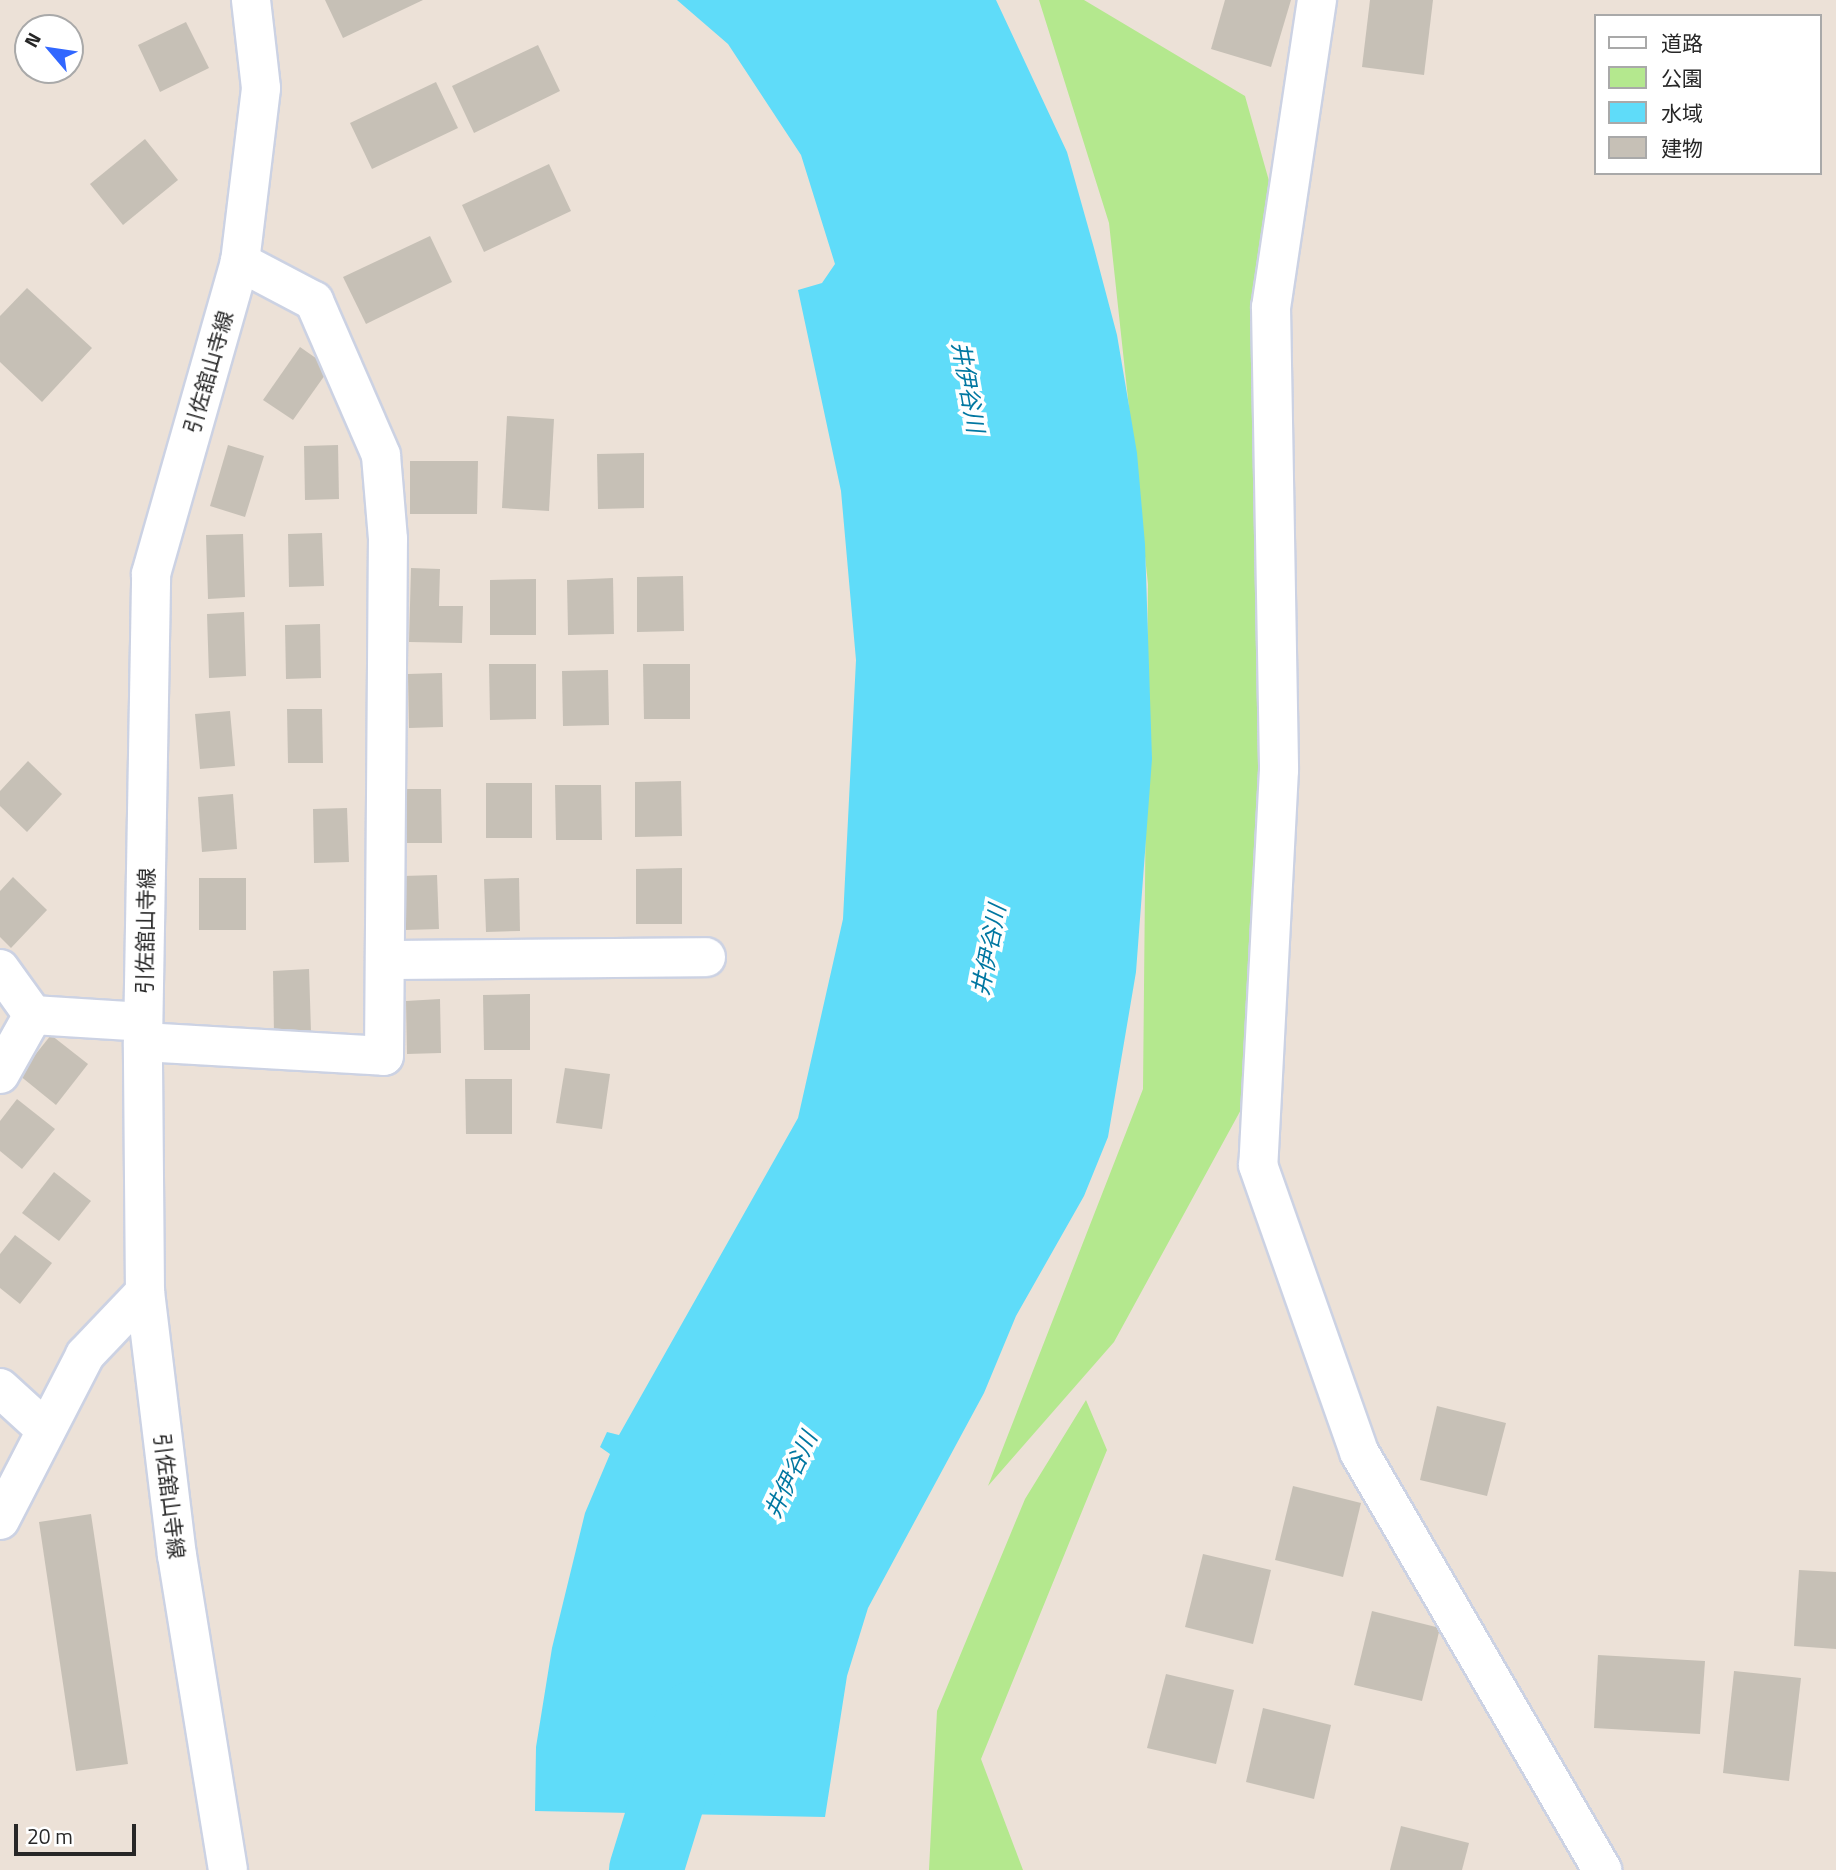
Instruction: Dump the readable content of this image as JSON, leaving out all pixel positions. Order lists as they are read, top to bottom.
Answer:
{
  "streets": {
    "street": ["引佐舘山寺線"]
  },
  "water": ["井伊谷川"],
  "legend": [
    "道路",
    "公園",
    "水域",
    "建物"
  ],
  "scale_bar": "20 m",
  "north": "top left"
}
